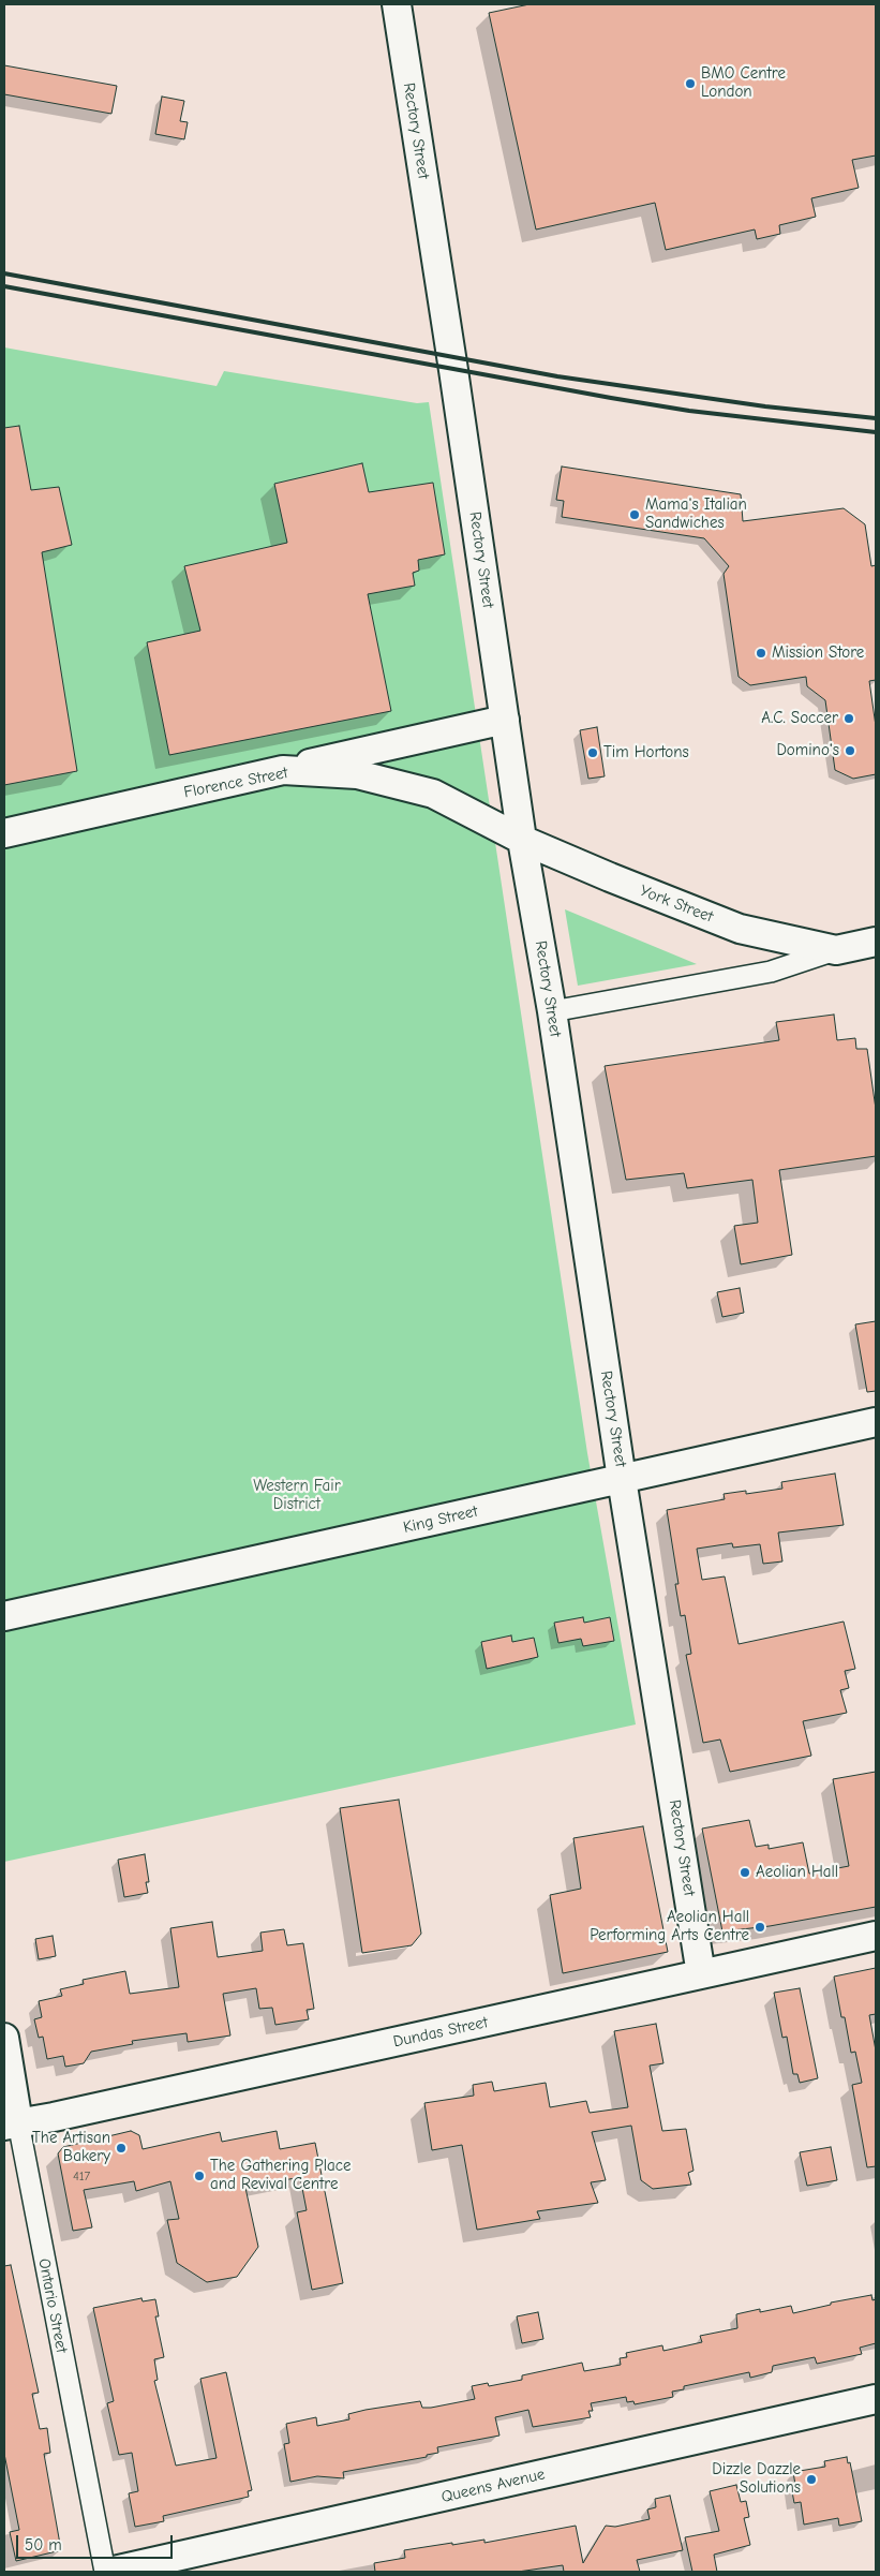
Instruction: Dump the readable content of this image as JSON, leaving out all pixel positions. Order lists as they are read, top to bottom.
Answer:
{
  "streets": {
    "street": [
      "Rectory Street",
      "Florence Street",
      "York Street",
      "King Street",
      "Dundas Street",
      "Ontario Street",
      "Queens Avenue"
    ]
  },
  "crossings": [
    ["Rectory Street", "Florence Street"],
    ["Rectory Street", "York Street"],
    ["Rectory Street", "King Street"],
    ["Rectory Street", "Dundas Street"],
    ["Florence Street", "York Street"],
    ["Dundas Street", "Ontario Street"],
    ["Ontario Street", "Queens Avenue"]
  ],
  "parks": ["Western Fair District"],
  "places": [
    "BMO Centre London",
    "Mama's Italian Sandwiches",
    "Mission Store",
    "A.C. Soccer",
    "Domino's",
    "Tim Hortons",
    "Aeolian Hall",
    "Aeolian Hall Performing Arts Centre",
    "The Artisan Bakery",
    "The Gathering Place and Revival Centre",
    "Dizzle Dazzle Solutions"
  ],
  "house_numbers": ["417"],
  "scale_bar": "50 m"
}
